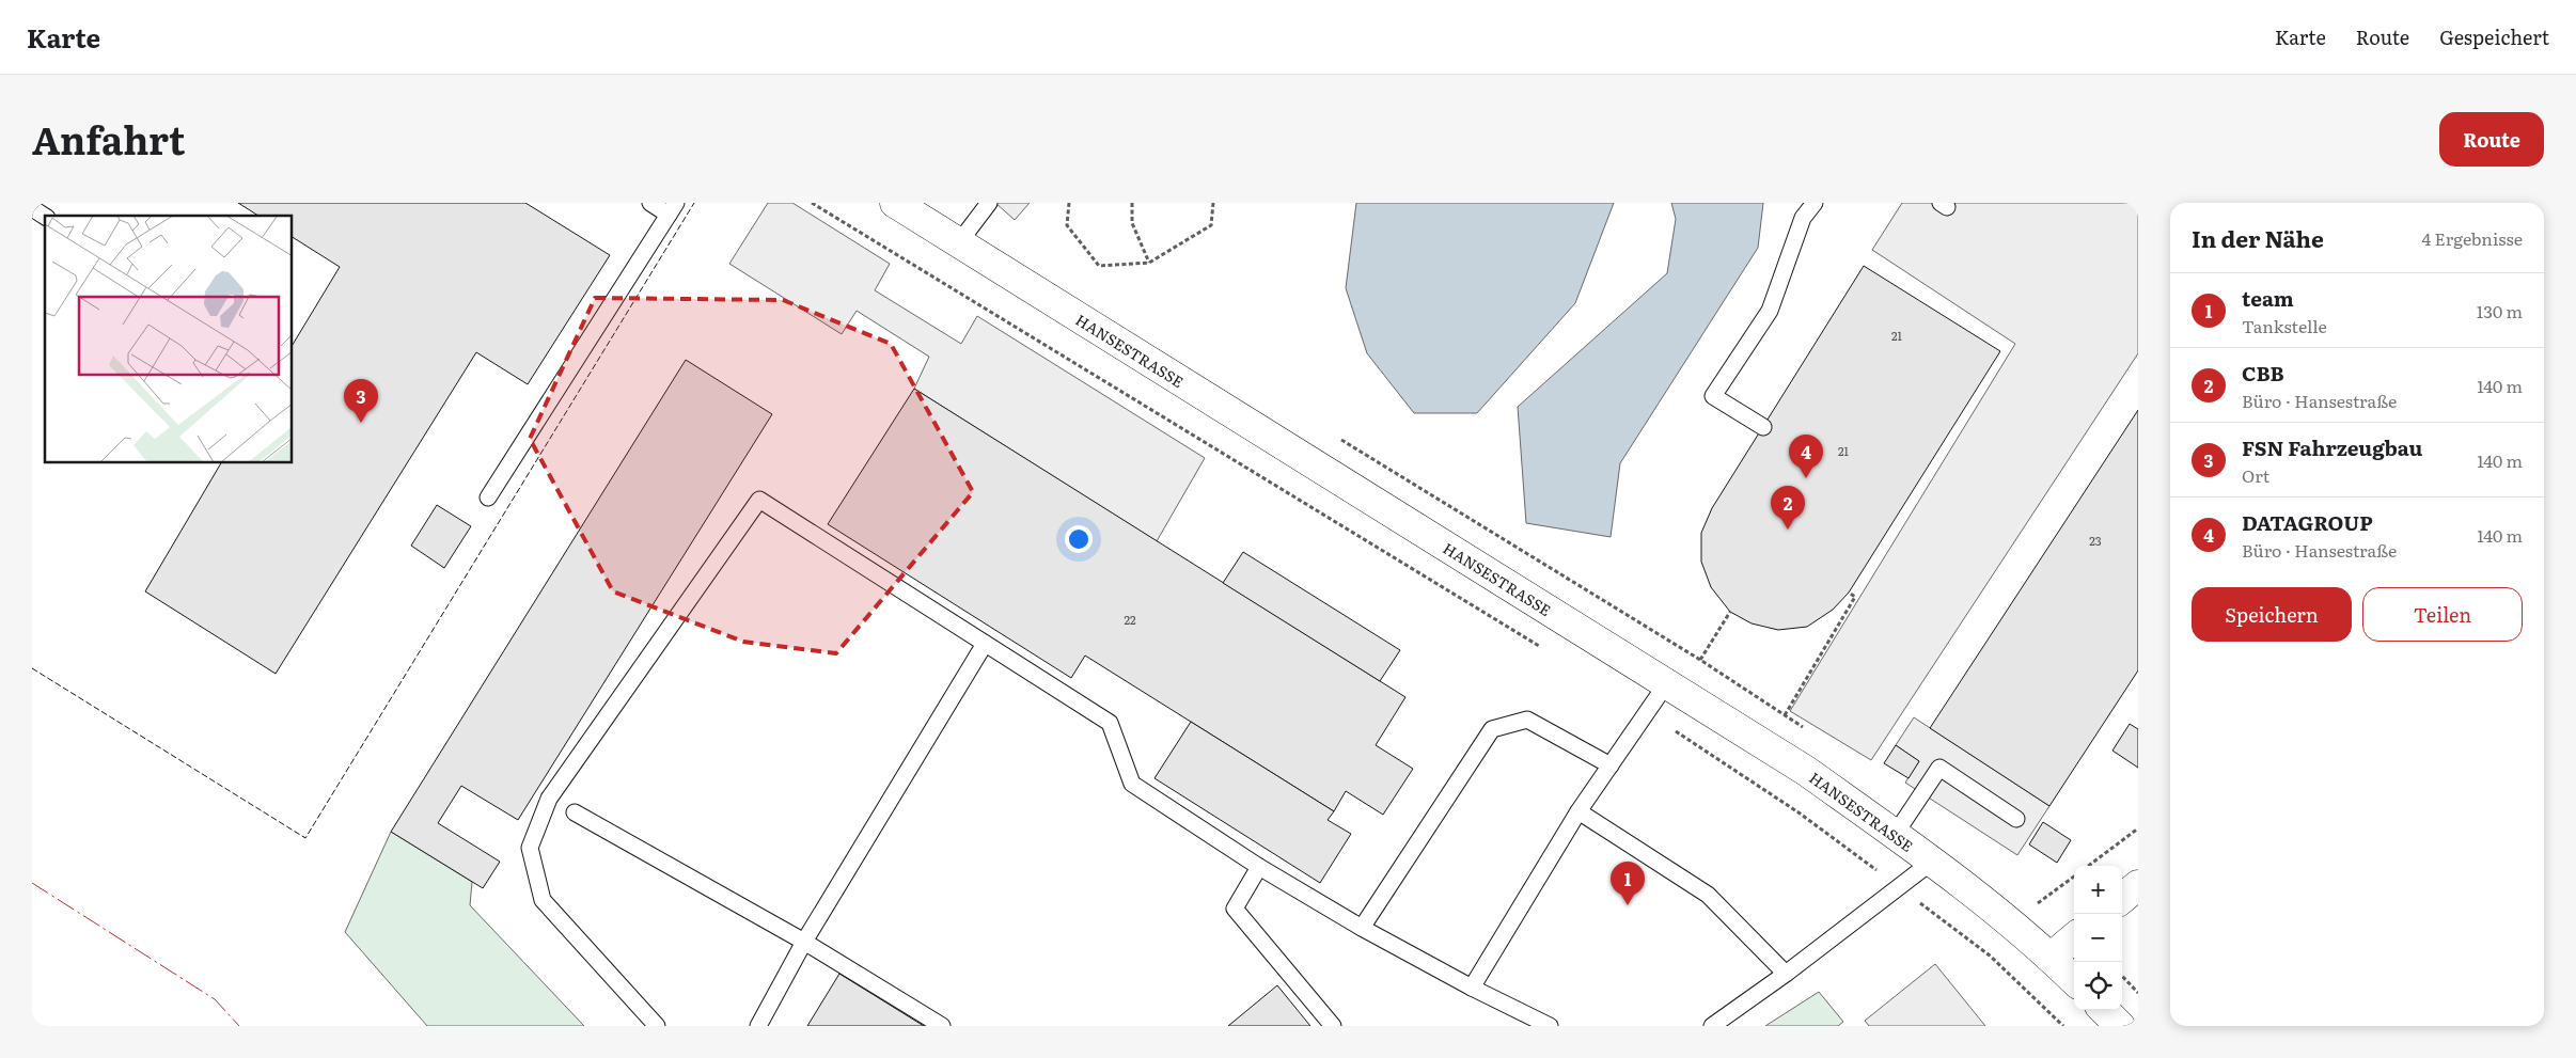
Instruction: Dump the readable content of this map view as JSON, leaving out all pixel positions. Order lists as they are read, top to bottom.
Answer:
{
  "streets": {
    "street": ["HANSESTRASSE"]
  },
  "house_numbers": [
    "21",
    "21",
    "23",
    "22"
  ],
  "page": {
    "header": "Karte",
    "nav": ["Karte", "Route", "Gespeichert"],
    "title": "Anfahrt",
    "buttons": [
      "Route",
      ["Speichern", "Teilen"]
    ],
    "heading": ["In der Nähe", "4 Ergebnisse"],
    "list": [
      {
        "mark": "1",
        "name": "team",
        "note": "Tankstelle",
        "value": "130 m"
      },
      {
        "mark": "2",
        "name": "CBB",
        "note": "Büro · Hansestraße",
        "value": "140 m"
      },
      {
        "mark": "3",
        "name": "FSN Fahrzeugbau",
        "note": "Ort",
        "value": "140 m"
      },
      {
        "mark": "4",
        "name": "DATAGROUP",
        "note": "Büro · Hansestraße",
        "value": "140 m"
      }
    ],
    "pins": [
      "3",
      "4",
      "2",
      "1"
    ],
    "map_buttons": ["+", "−"]
  }
}
